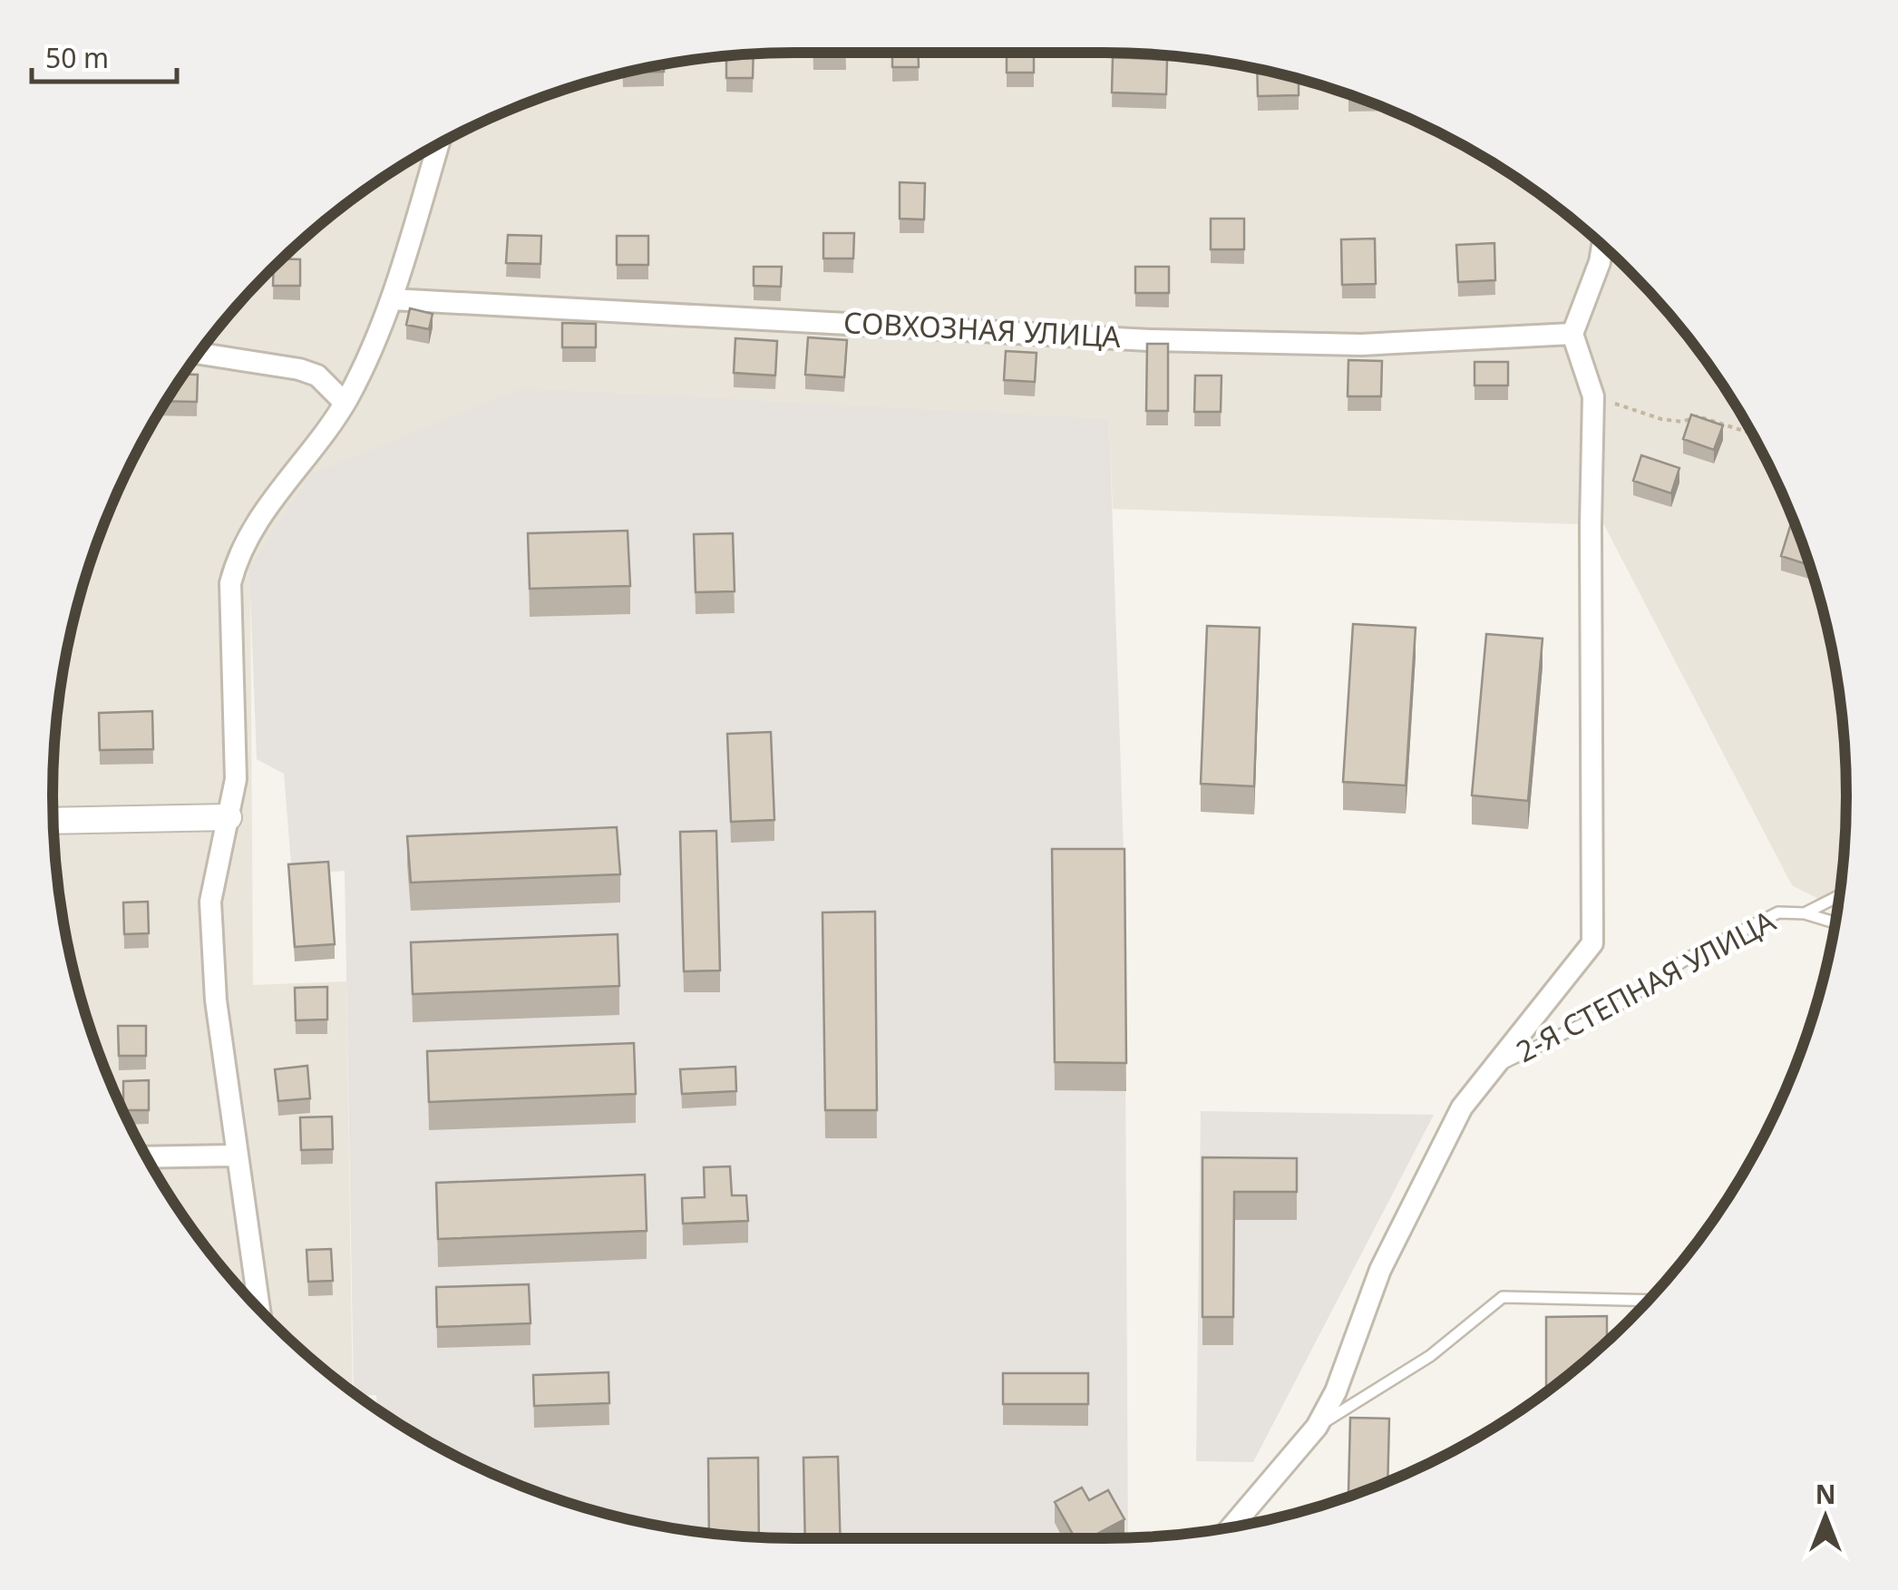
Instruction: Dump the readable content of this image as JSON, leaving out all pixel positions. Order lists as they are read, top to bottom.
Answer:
{
  "streets": {
    "street": ["СОВХОЗНАЯ УЛИЦА"],
    "lane": ["2-Я СТЕПНАЯ УЛИЦА"]
  },
  "scale_bar": "50 m",
  "north": "top"
}
